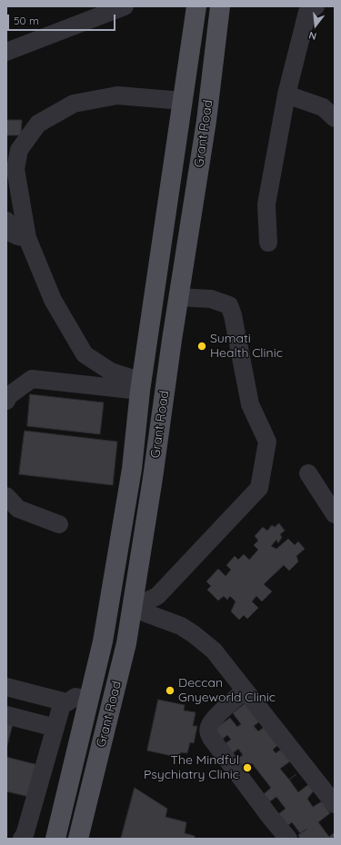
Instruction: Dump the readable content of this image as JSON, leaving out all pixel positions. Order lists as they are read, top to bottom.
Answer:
{
  "streets": {
    "main road": ["Grant Road"]
  },
  "places": ["Sumati Health Clinic", "Deccan Gnyeworld Clinic", "The Mindful Psychiatry Clinic"],
  "scale_bar": "50 m",
  "north": "bottom"
}
